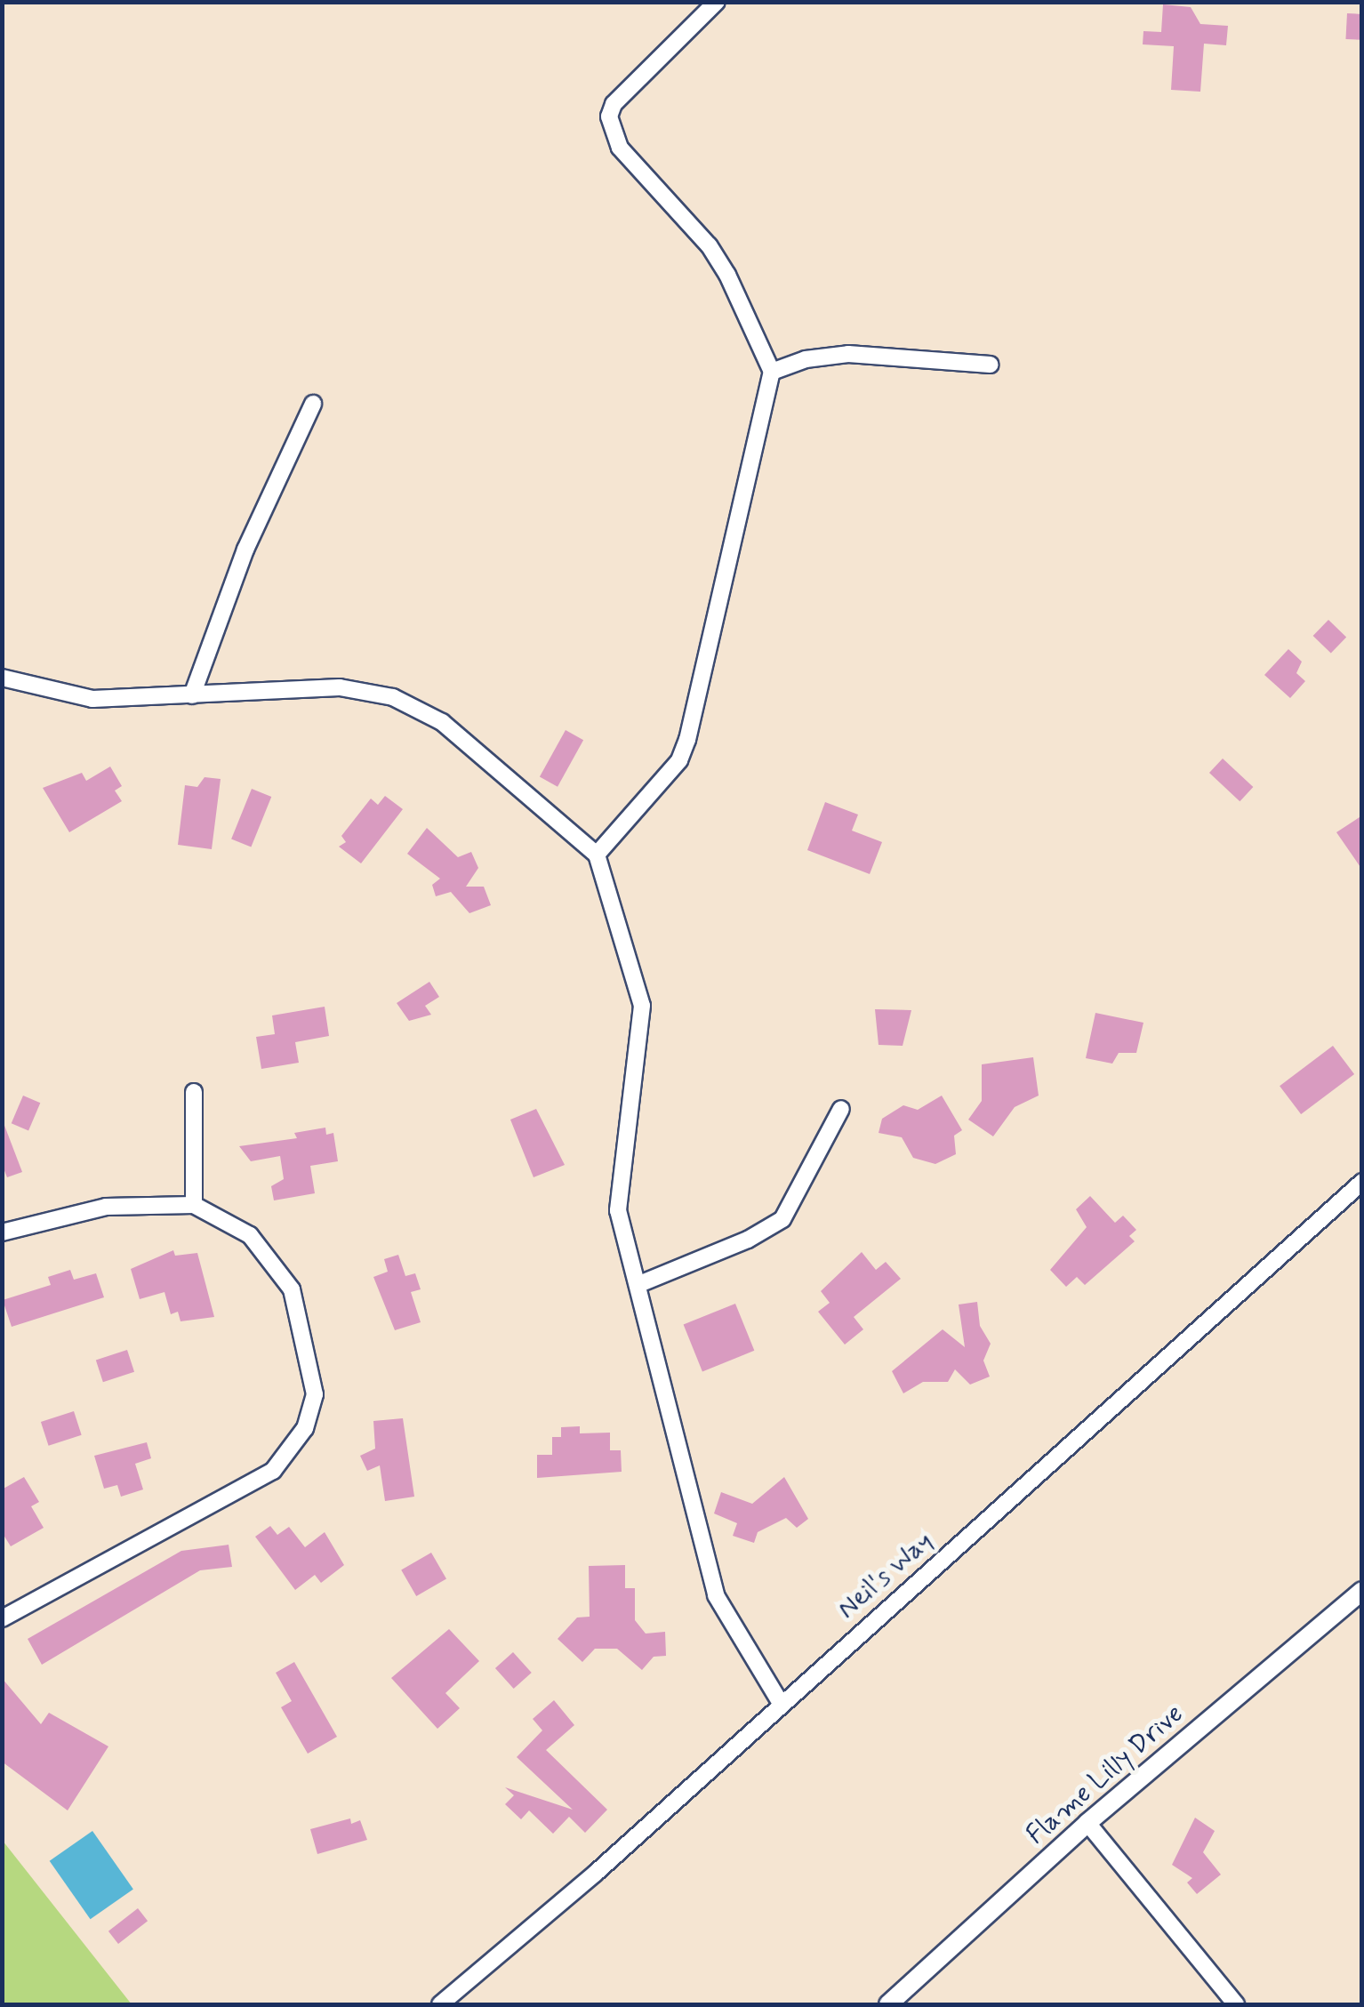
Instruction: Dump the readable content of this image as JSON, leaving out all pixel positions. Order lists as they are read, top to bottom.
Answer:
{
  "streets": {
    "street": ["Neil's Way", "Flame Lilly Drive"]
  }
}
